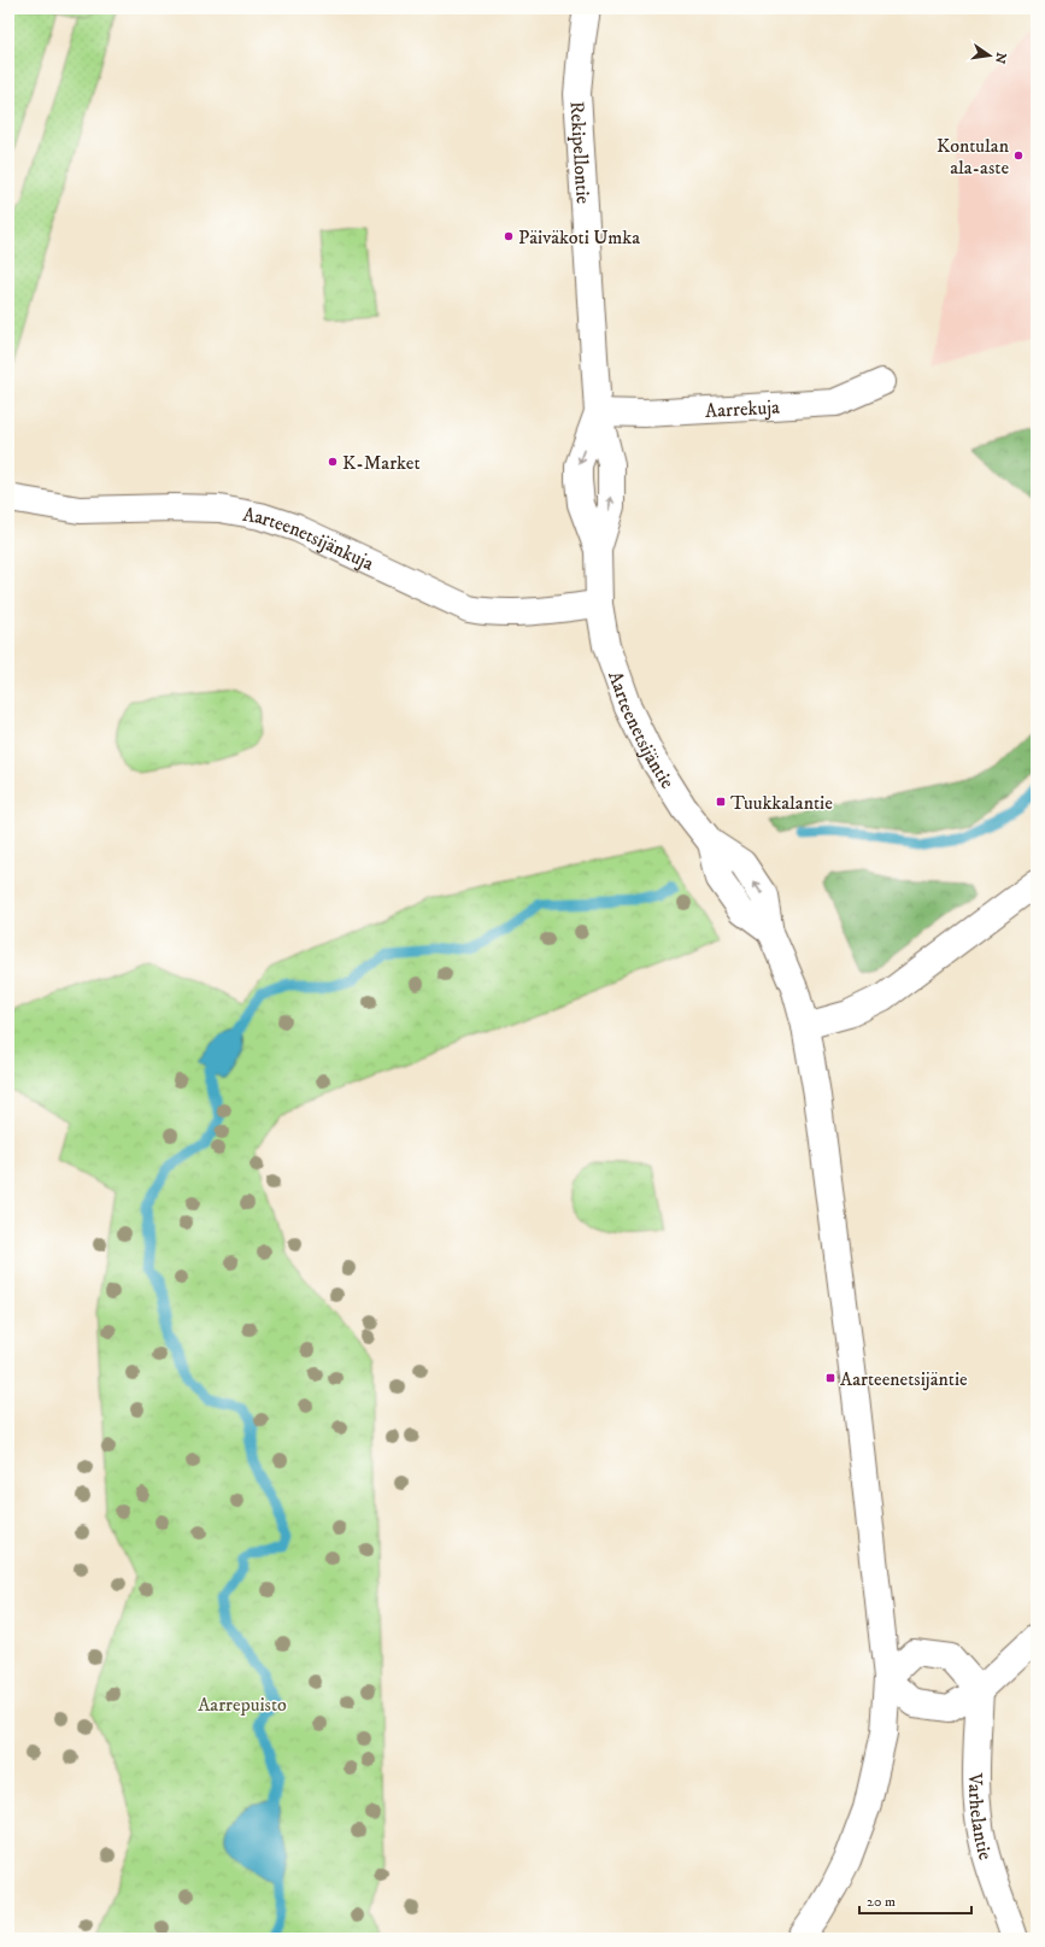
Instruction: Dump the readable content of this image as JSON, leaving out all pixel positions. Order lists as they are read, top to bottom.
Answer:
{
  "streets": {
    "street": [
      "Rekipellontie",
      "Aarrekuja",
      "Aarteenetsijänkuja",
      "Aarteenetsijäntie",
      "Varhelantie"
    ]
  },
  "crossings": [
    ["Rekipellontie", "Aarrekuja"],
    ["Rekipellontie", "Aarteenetsijänkuja"],
    ["Rekipellontie", "Aarteenetsijäntie"],
    ["Aarteenetsijänkuja", "Aarteenetsijäntie"]
  ],
  "parks": ["Aarrepuisto"],
  "places": {
    "other": ["Kontulan ala-aste", "Päiväkoti Umka", "K-Market"],
    "transit": ["Tuukkalantie", "Aarteenetsijäntie"]
  },
  "scale_bar": "20 m",
  "north": "right"
}
